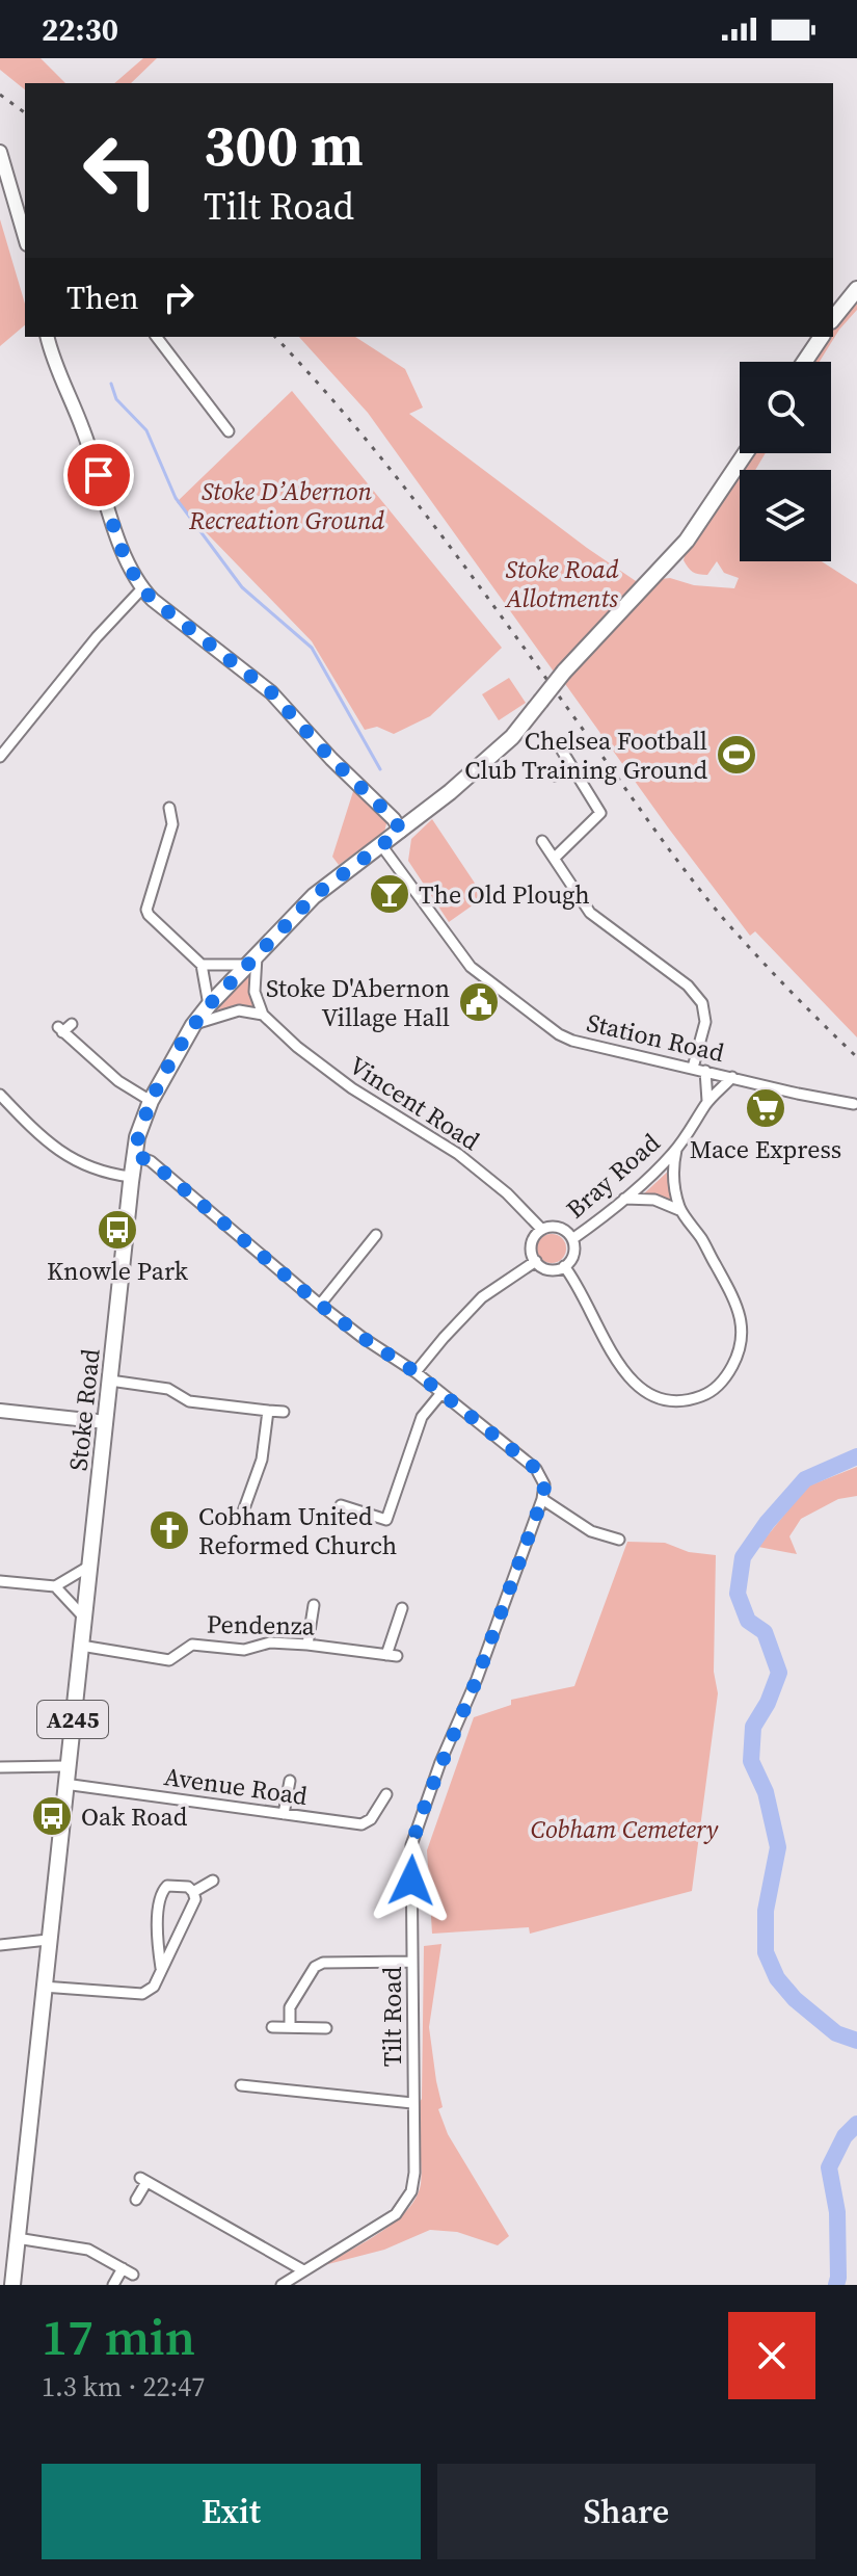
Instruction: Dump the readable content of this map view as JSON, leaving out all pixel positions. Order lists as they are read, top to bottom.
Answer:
{
  "streets": {
    "main road": ["Stoke Road", "A245"],
    "street": [
      "Station Road",
      "Vincent Road",
      "Bray Road",
      "Pendenza",
      "Avenue Road",
      "Tilt Road"
    ]
  },
  "crossings": [
    ["Station Road", "Bray Road"],
    ["Station Road", "Stoke Road"],
    ["Vincent Road", "Bray Road"],
    ["Stoke Road", "Pendenza"],
    ["Stoke Road", "Avenue Road"]
  ],
  "parks": ["Stoke D’Abernon Recreation Ground", "Stoke Road Allotments", "Cobham Cemetery"],
  "places": {
    "sports": ["Chelsea Football Club Training Ground"],
    "bar": ["The Old Plough"],
    "public building": ["Stoke D'Abernon Village Hall"],
    "supermarket": ["Mace Express"],
    "bus stop": ["Knowle Park", "Oak Road"],
    "church": ["Cobham United Reformed Church"]
  },
  "page": {
    "status": "22:30",
    "turn": ["300 m", "Tilt Road"],
    "then": "Then",
    "heading": ["17 min", "1.3 km · 22:47"],
    "buttons": ["Exit", "Share"]
  }
}
